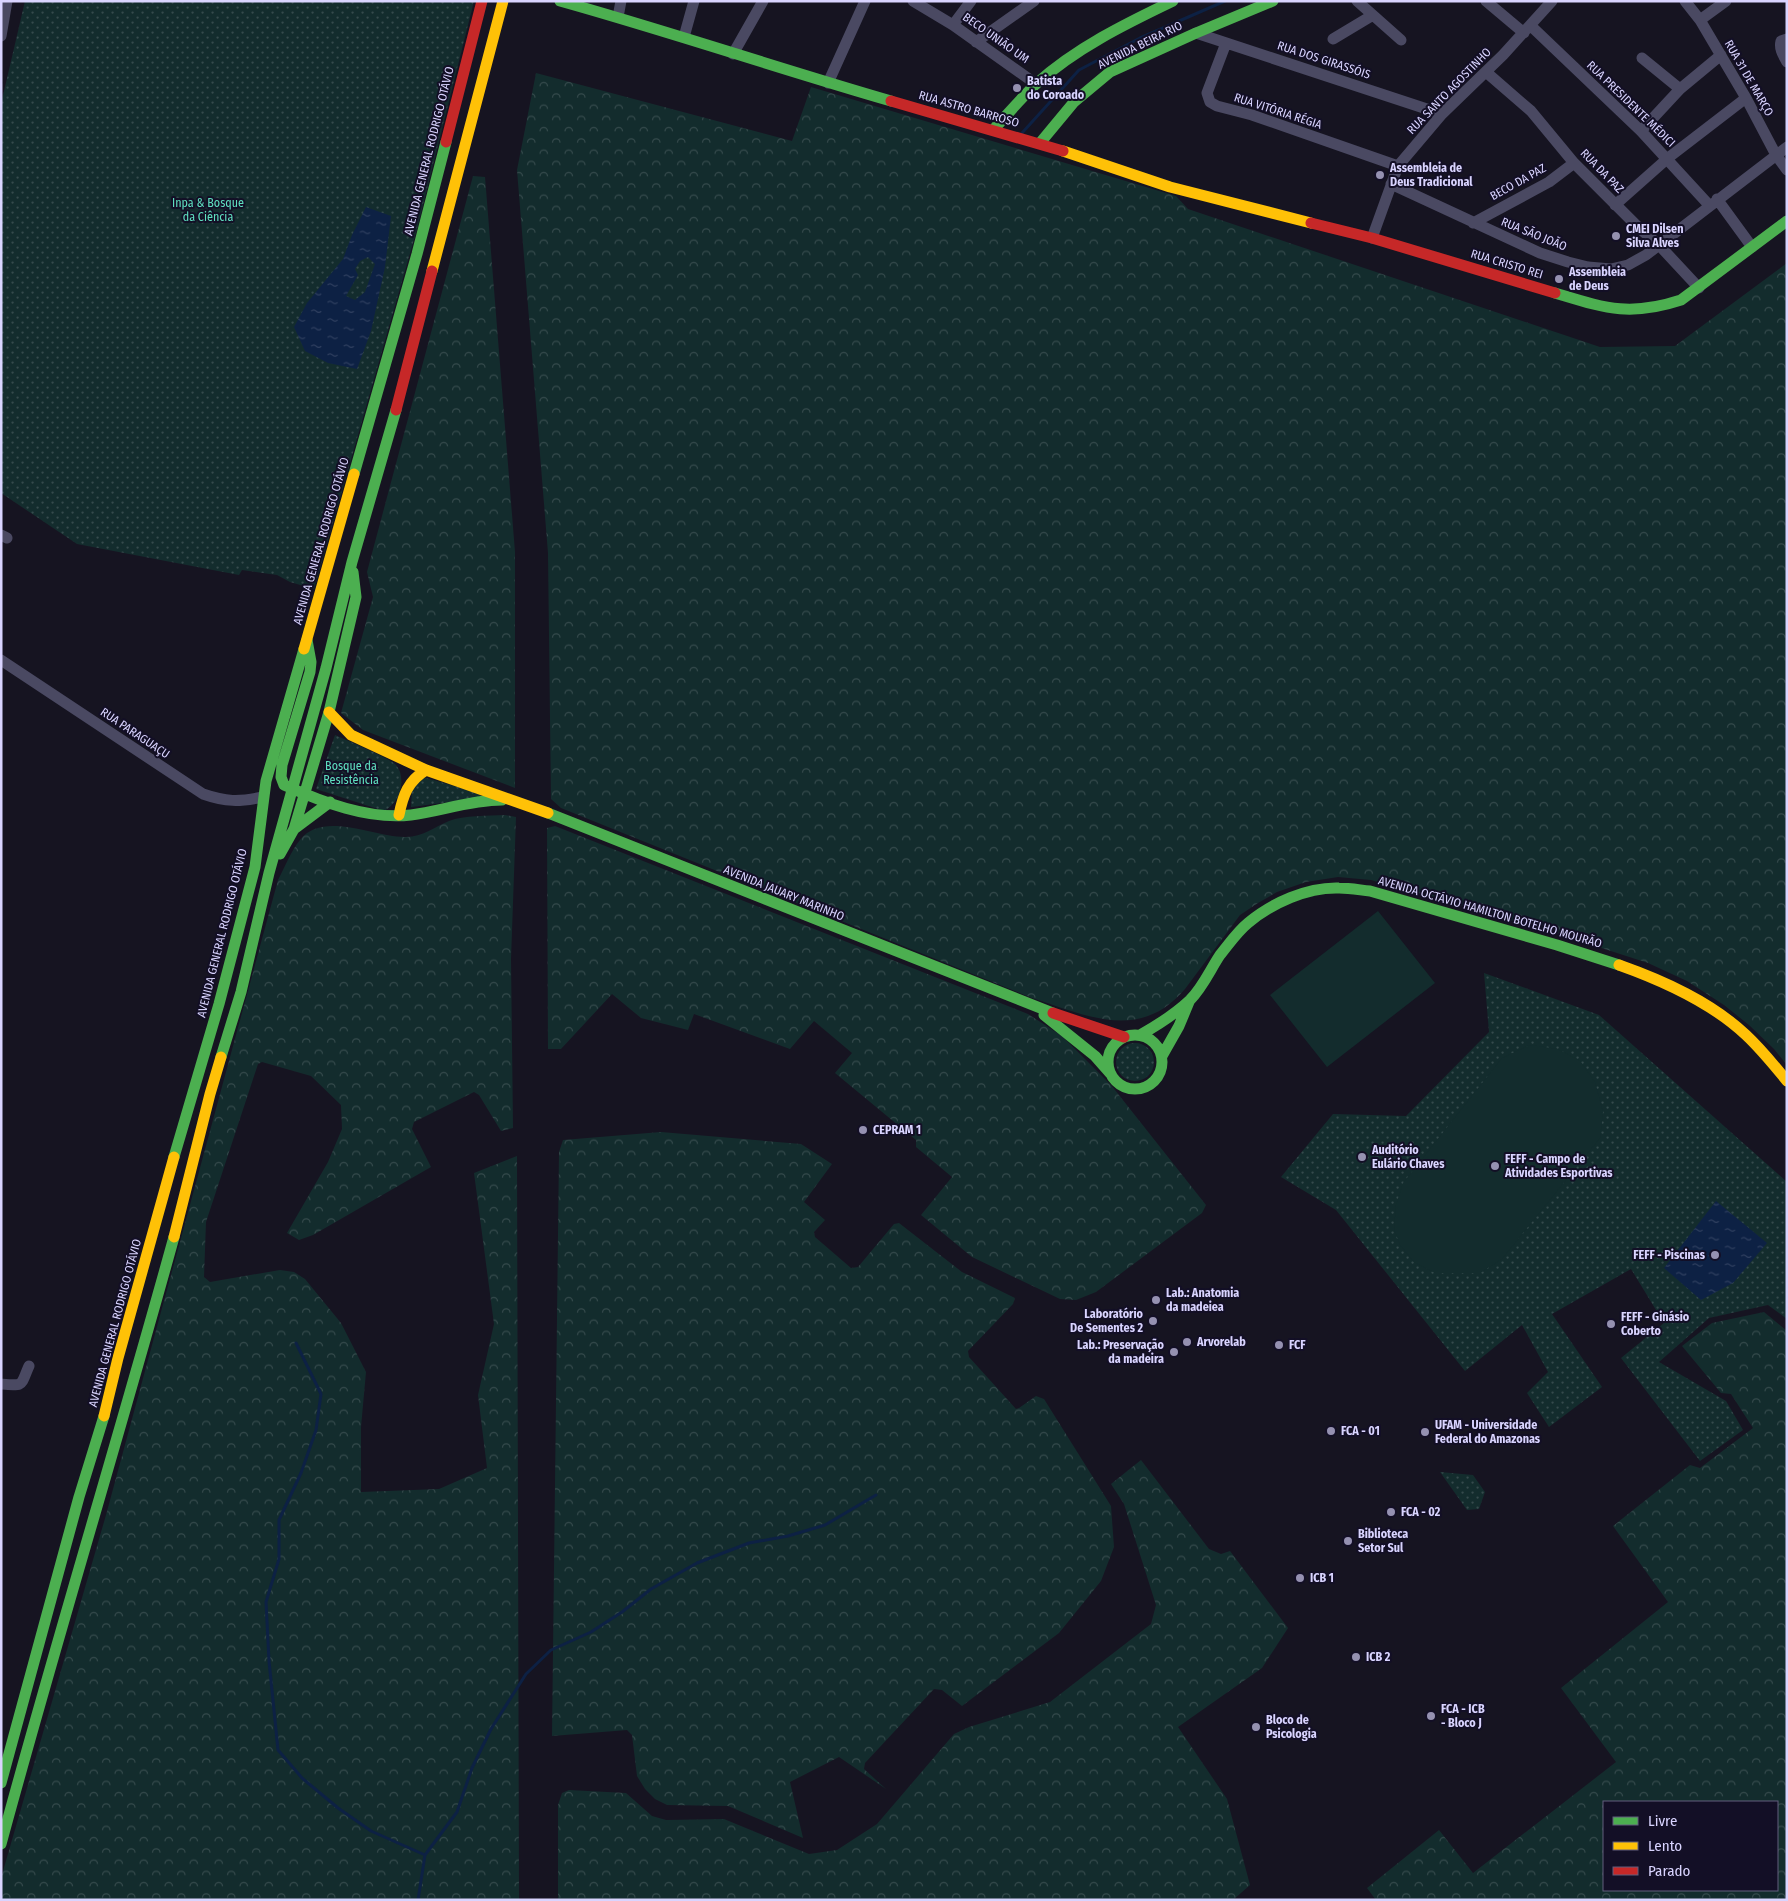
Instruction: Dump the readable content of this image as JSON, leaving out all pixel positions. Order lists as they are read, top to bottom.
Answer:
{
  "streets": {
    "street": [
      "BECO UNIÃO UM",
      "AVENIDA BEIRA RIO",
      "RUA DOS GIRASSÓIS",
      "RUA 31 DE MARÇO",
      "RUA SANTO AGOSTINHO",
      "RUA PRESIDENTE MÉDICI",
      "RUA ASTRO BARROSO",
      "RUA VITÓRIA RÉGIA",
      "AVENIDA GENERAL RODRIGO OTÁVIO",
      "RUA DA PAZ",
      "BECO DA PAZ",
      "RUA SÃO JOÃO",
      "RUA CRISTO REI",
      "RUA PARAGUAÇU",
      "AVENIDA JAUARY MARINHO",
      "AVENIDA OCTÁVIO HAMILTON BOTELHO MOURÃO"
    ]
  },
  "crossings": [
    ["BECO UNIÃO UM", "AVENIDA BEIRA RIO"],
    ["AVENIDA BEIRA RIO", "RUA DOS GIRASSÓIS"],
    ["AVENIDA BEIRA RIO", "RUA ASTRO BARROSO"],
    ["RUA DOS GIRASSÓIS", "RUA SANTO AGOSTINHO"],
    ["RUA DOS GIRASSÓIS", "RUA VITÓRIA RÉGIA"],
    ["RUA 31 DE MARÇO", "RUA SÃO JOÃO"],
    ["RUA SANTO AGOSTINHO", "RUA PRESIDENTE MÉDICI"],
    ["RUA SANTO AGOSTINHO", "RUA ASTRO BARROSO"],
    ["RUA SANTO AGOSTINHO", "RUA VITÓRIA RÉGIA"],
    ["RUA SANTO AGOSTINHO", "RUA DA PAZ"],
    ["RUA SANTO AGOSTINHO", "RUA SÃO JOÃO"],
    ["RUA SANTO AGOSTINHO", "RUA CRISTO REI"],
    ["RUA PRESIDENTE MÉDICI", "RUA SÃO JOÃO"],
    ["RUA PRESIDENTE MÉDICI", "RUA CRISTO REI"],
    ["RUA ASTRO BARROSO", "RUA CRISTO REI"],
    ["AVENIDA GENERAL RODRIGO OTÁVIO", "RUA PARAGUAÇU"],
    ["RUA DA PAZ", "BECO DA PAZ"],
    ["RUA DA PAZ", "RUA SÃO JOÃO"],
    ["RUA DA PAZ", "RUA CRISTO REI"],
    ["BECO DA PAZ", "RUA SÃO JOÃO"],
    ["AVENIDA JAUARY MARINHO", "AVENIDA OCTÁVIO HAMILTON BOTELHO MOURÃO"]
  ],
  "parks": ["Inpa & Bosque da Ciência", "Bosque da Resistência"],
  "places": [
    "Batista do Coroado",
    "Assembleia de Deus Tradicional",
    "CMEI Dilsen Silva Alves",
    "Assembleia de Deus",
    "CEPRAM 1",
    "Auditório Eulário Chaves",
    "FEFF - Campo de Atividades Esportivas",
    "FEFF - Piscinas",
    "Lab.: Anatomia da madeiea",
    "Laboratório De Sementes 2",
    "FEFF - Ginásio Coberto",
    "Arvorelab",
    "FCF",
    "Lab.: Preservação da madeira",
    "FCA - 01",
    "UFAM - Universidade Federal do Amazonas",
    "FCA - 02",
    "Biblioteca Setor Sul",
    "ICB 1",
    "ICB 2",
    "FCA - ICB - Bloco J",
    "Bloco de Psicologia"
  ],
  "legend": ["Livre", "Lento", "Parado"]
}
